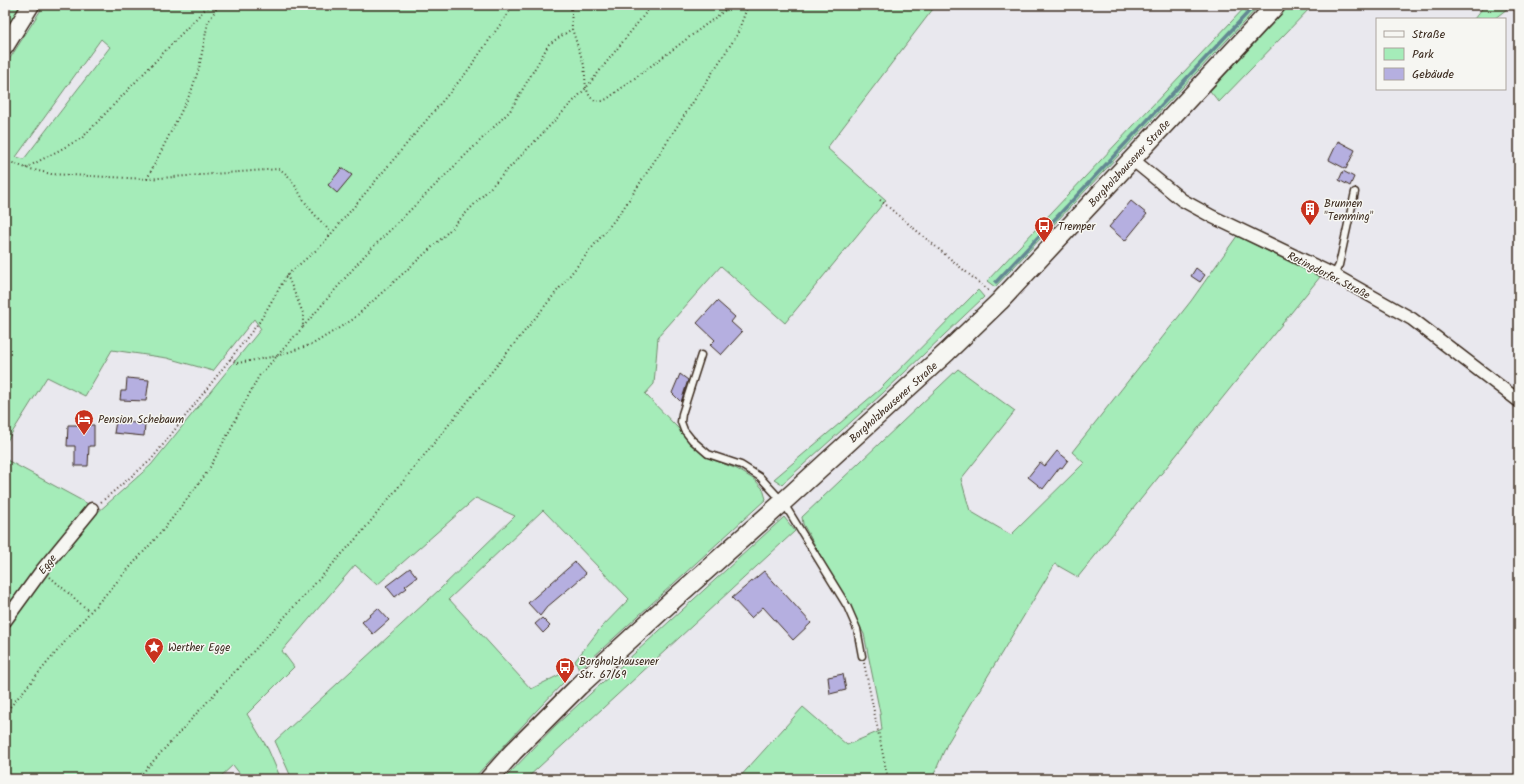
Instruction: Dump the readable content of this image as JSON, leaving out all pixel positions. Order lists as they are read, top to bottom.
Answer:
{
  "streets": {
    "main road": ["Borgholzhausener Straße"],
    "street": ["Rotingdorfer Straße", "Egge"]
  },
  "crossings": [
    ["Borgholzhausener Straße", "Rotingdorfer Straße"]
  ],
  "places": {
    "building": ["Brunnen \"Temming\""],
    "bus stop": ["Tremper", "Borgholzhausener Str. 67/69"],
    "hotel": ["Pension Schebaum"],
    "place": ["Werther Egge"]
  },
  "legend": ["Straße", "Park", "Gebäude"]
}
